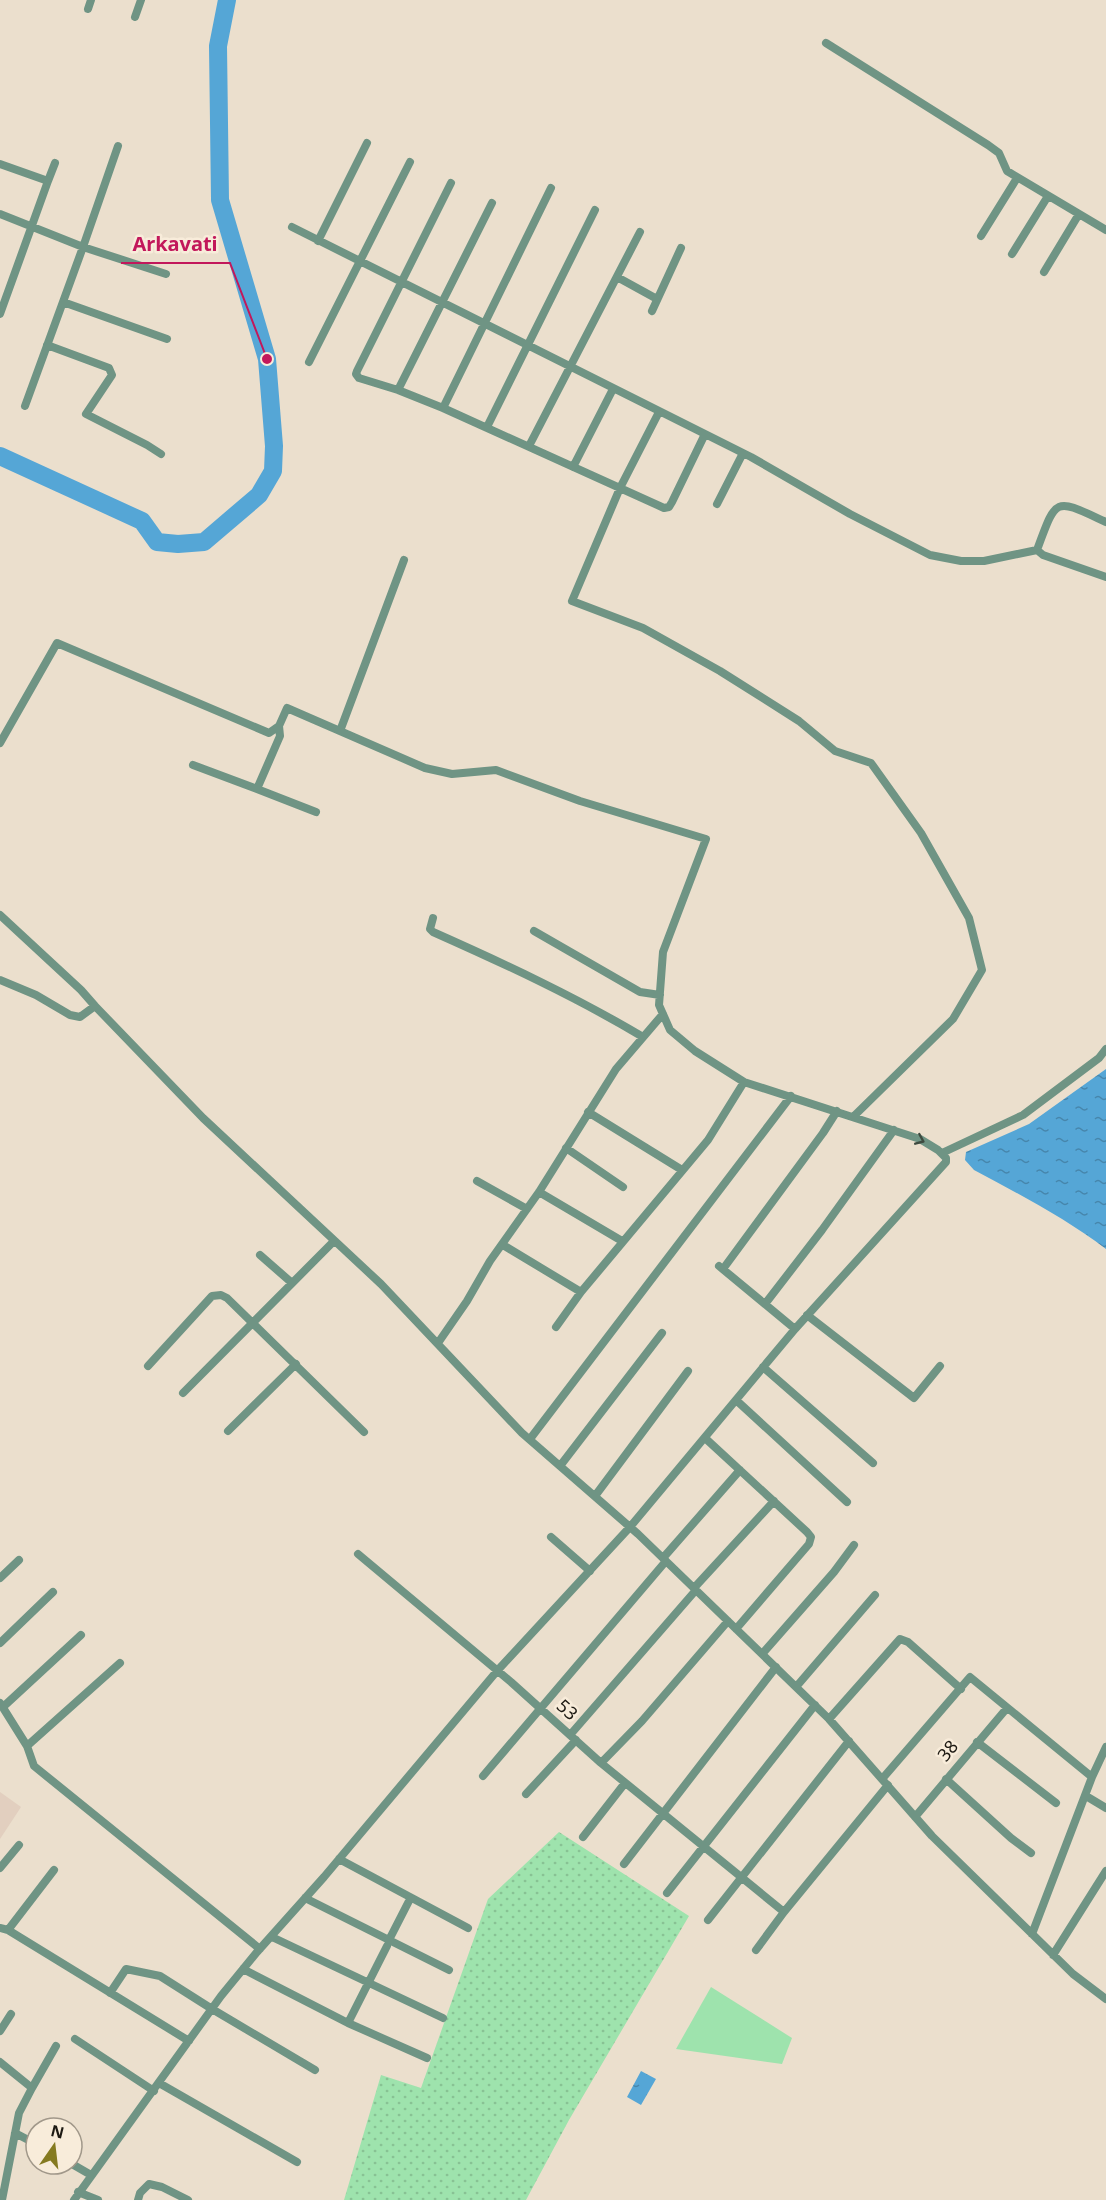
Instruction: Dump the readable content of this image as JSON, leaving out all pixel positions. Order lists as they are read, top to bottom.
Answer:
{
  "streets": {
    "street": ["53", "38"]
  },
  "places": ["Arkavati"],
  "north": "top"
}
